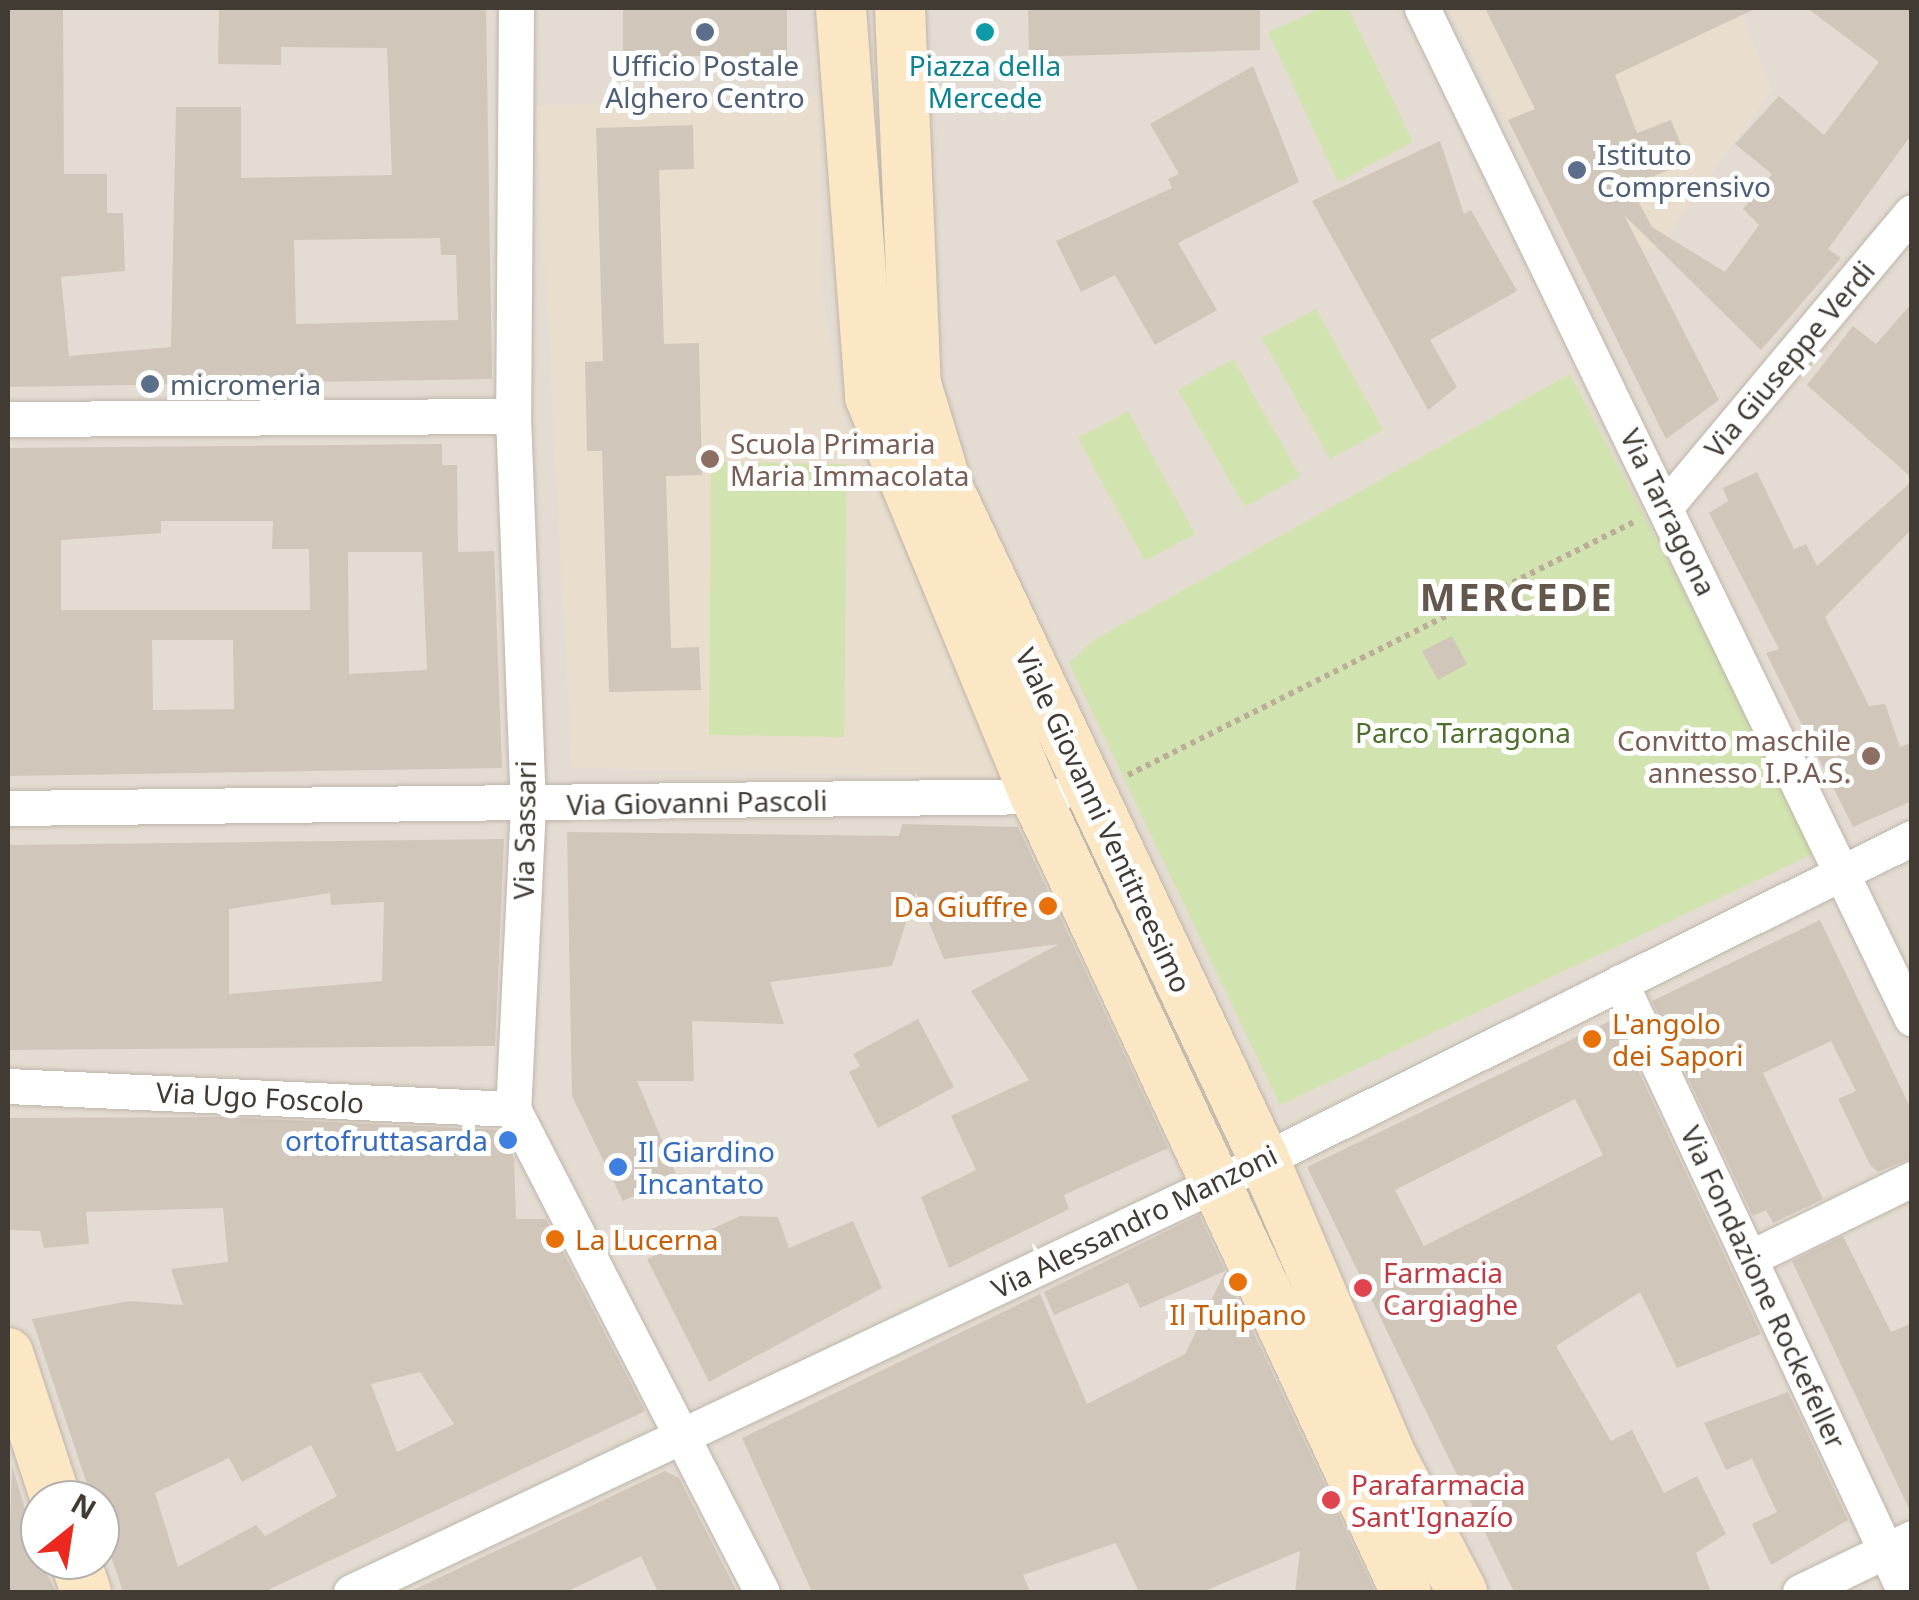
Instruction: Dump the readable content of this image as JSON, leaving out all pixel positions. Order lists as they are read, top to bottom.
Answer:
{
  "streets": {
    "main road": ["Viale Giovanni Ventitreesimo"],
    "street": [
      "Via Giuseppe Verdi",
      "Via Tarragona",
      "Via Giovanni Pascoli",
      "Via Sassari",
      "Via Ugo Foscolo",
      "Via Alessandro Manzoni",
      "Via Fondazione Rockefeller"
    ]
  },
  "crossings": [
    ["Via Giuseppe Verdi", "Via Tarragona"],
    ["Via Tarragona", "Via Alessandro Manzoni"],
    ["Via Giovanni Pascoli", "Viale Giovanni Ventitreesimo"],
    ["Via Giovanni Pascoli", "Via Sassari"],
    ["Viale Giovanni Ventitreesimo", "Via Alessandro Manzoni"],
    ["Via Sassari", "Via Ugo Foscolo"],
    ["Via Alessandro Manzoni", "Via Fondazione Rockefeller"]
  ],
  "districts": ["MERCEDE"],
  "parks": ["Parco Tarragona"],
  "places": [
    "Ufficio Postale Alghero Centro",
    "Piazza della Mercede",
    "Istituto Comprensivo",
    "micromeria",
    "Scuola Primaria Maria Immacolata",
    "Convitto maschile annesso I.P.A.S.",
    "Da Giuffre",
    "L'angolo dei Sapori",
    "ortofruttasarda",
    "Il Giardino Incantato",
    "La Lucerna",
    "Il Tulipano",
    "Farmacia Cargiaghe",
    "Parafarmacia Sant'Ignazío"
  ],
  "north": "top right"
}
